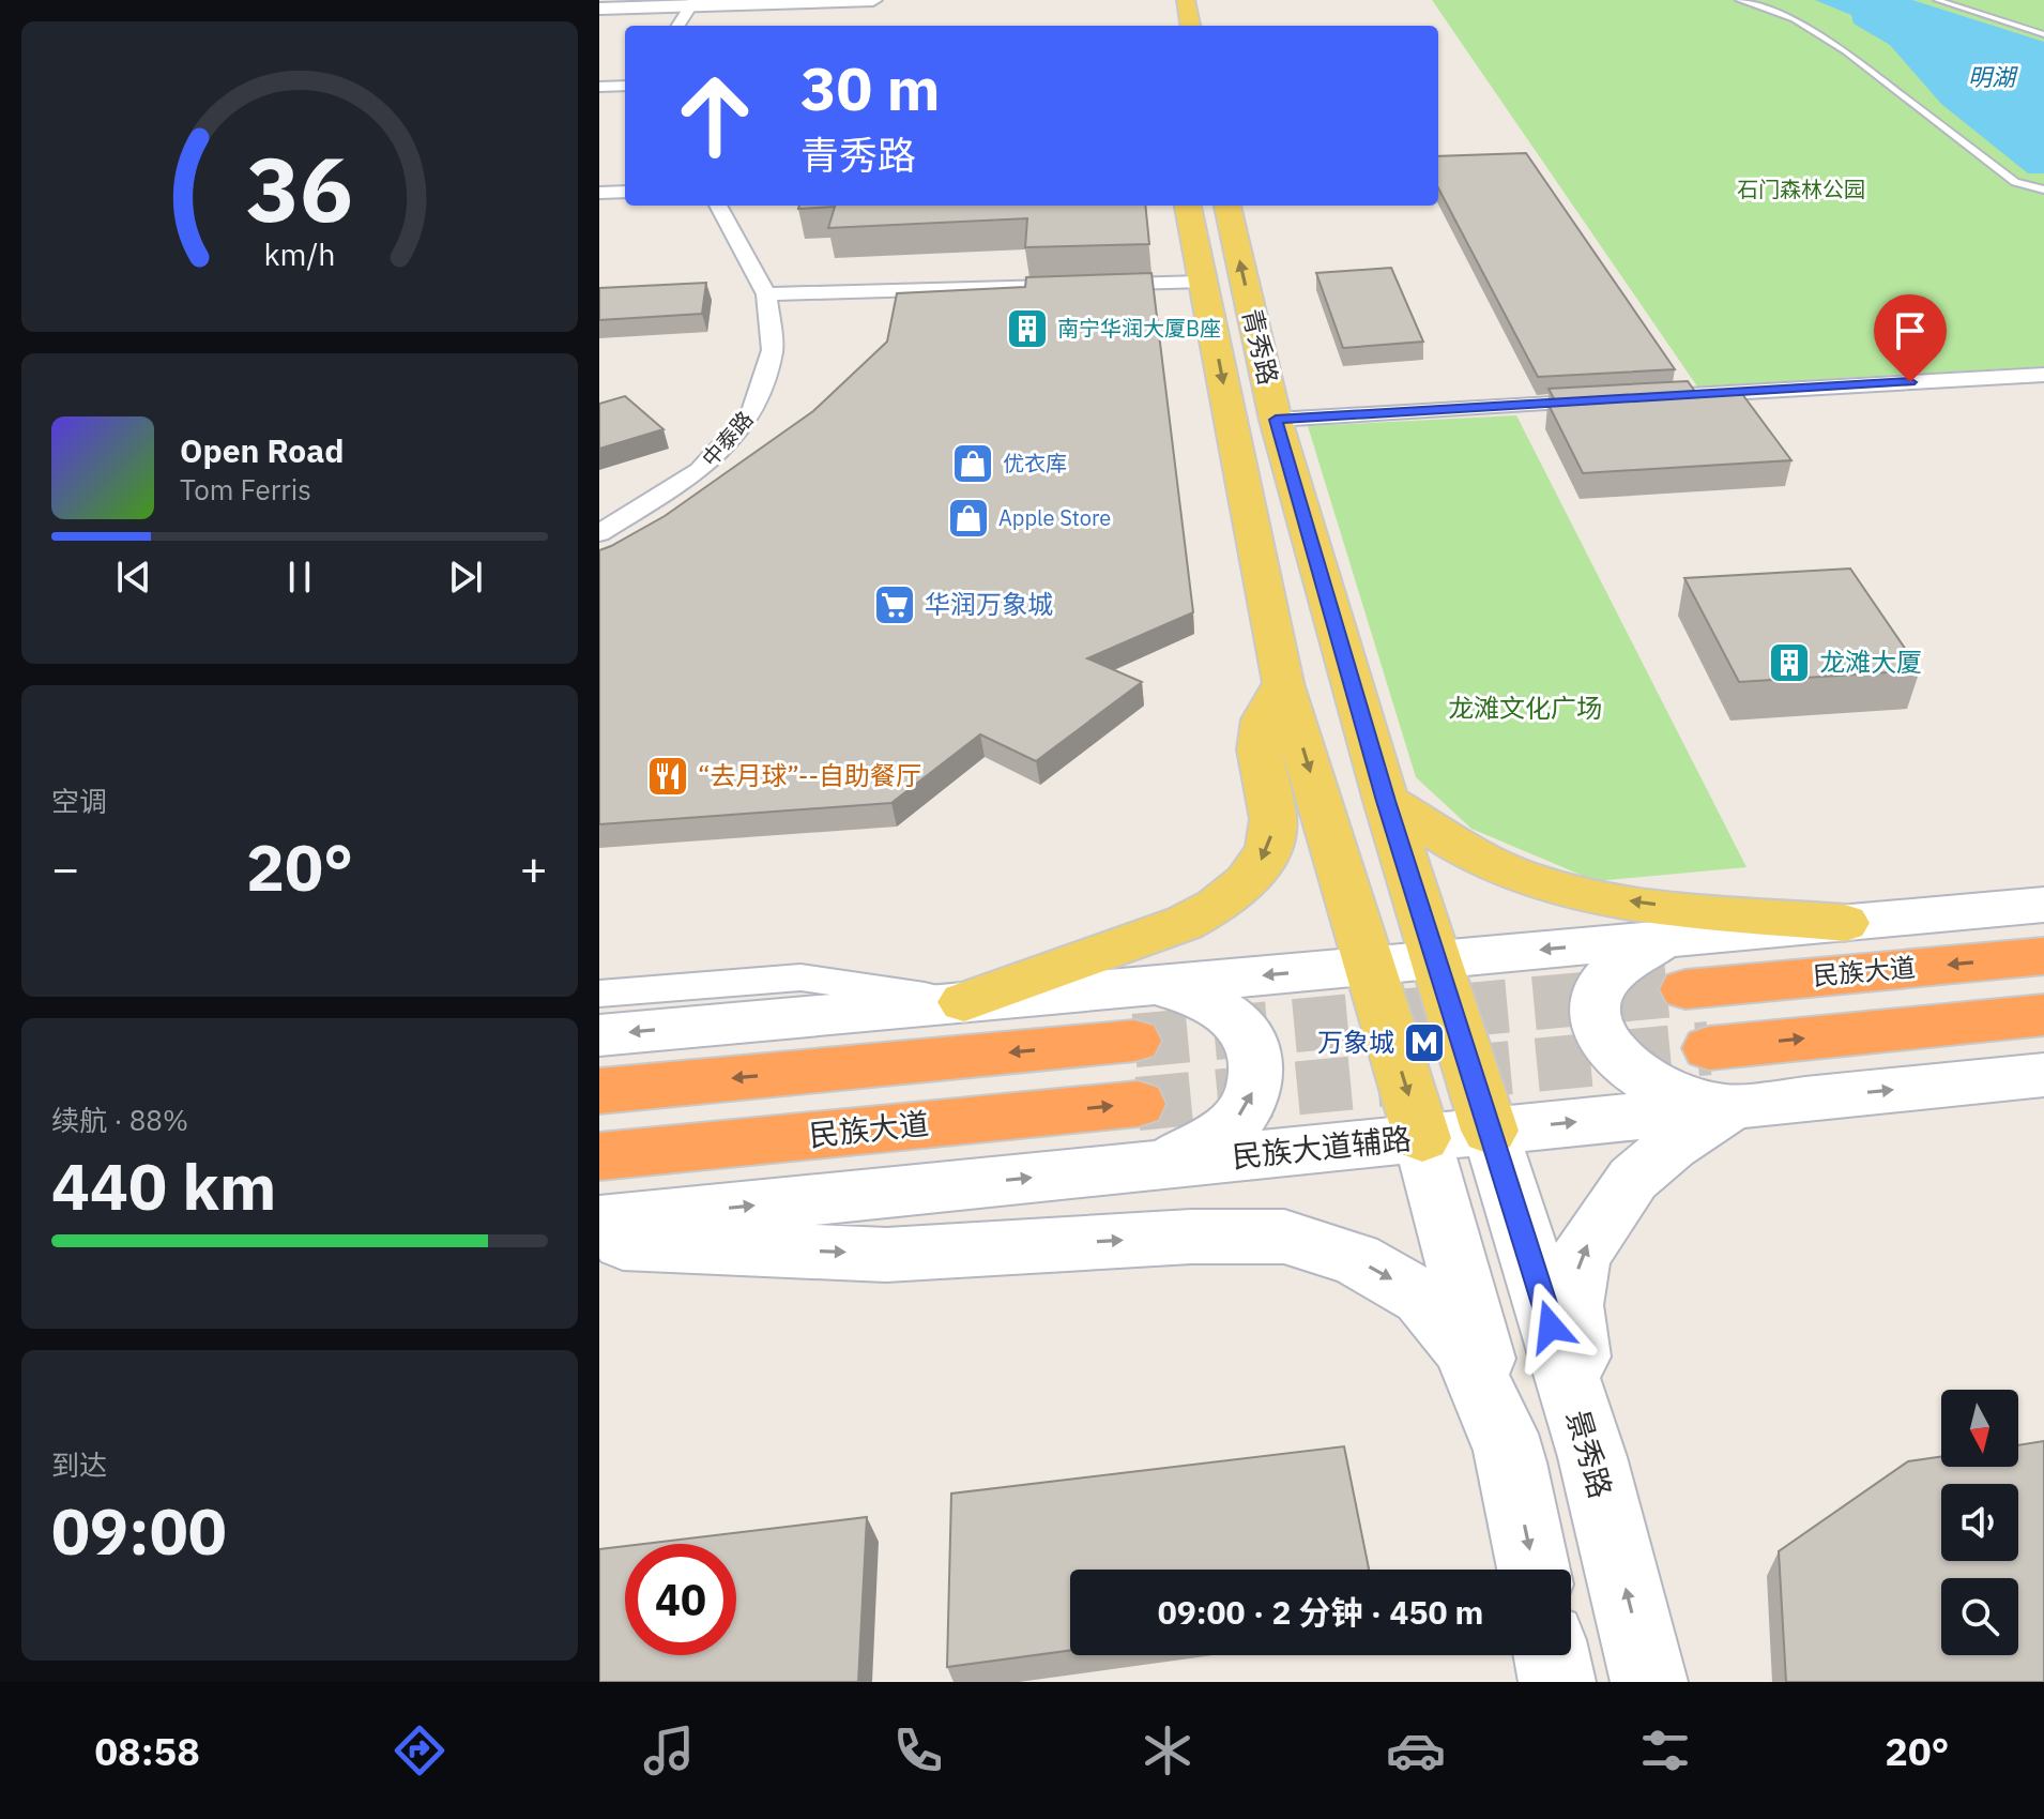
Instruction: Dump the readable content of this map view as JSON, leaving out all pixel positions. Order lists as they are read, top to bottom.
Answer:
{
  "streets": {
    "highway": ["民族大道"],
    "main road": ["青秀路"],
    "street": ["中泰路", "民族大道辅路", "景秀路"]
  },
  "crossings": [
    ["青秀路", "民族大道辅路"],
    ["青秀路", "景秀路"],
    ["民族大道辅路", "景秀路"]
  ],
  "water": ["明湖"],
  "parks": ["石门森林公园", "龙滩文化广场"],
  "places": {
    "building": ["南宁华润大厦B座", "龙滩大厦"],
    "shop": ["优衣库", "Apple Store"],
    "supermarket": ["华润万象城"],
    "restaurant": ["“去月球”--自助餐厅"],
    "metro station": ["万象城"]
  },
  "north": "bottom",
  "page": {
    "turn": ["30 m", "青秀路"],
    "song": ["Open Road", "Tom Ferris"],
    "tile": [
      "空调",
      ["续航 · 88%", "440 km"],
      ["到达", "09:00"]
    ],
    "heat": ["−", "20°", "+"],
    "limit": "40",
    "trip": "09:00 · 2 分钟 · 450 m",
    "tabs": ["08:58", "20°"],
    "gauge": ["36", "km/h"]
  }
}
